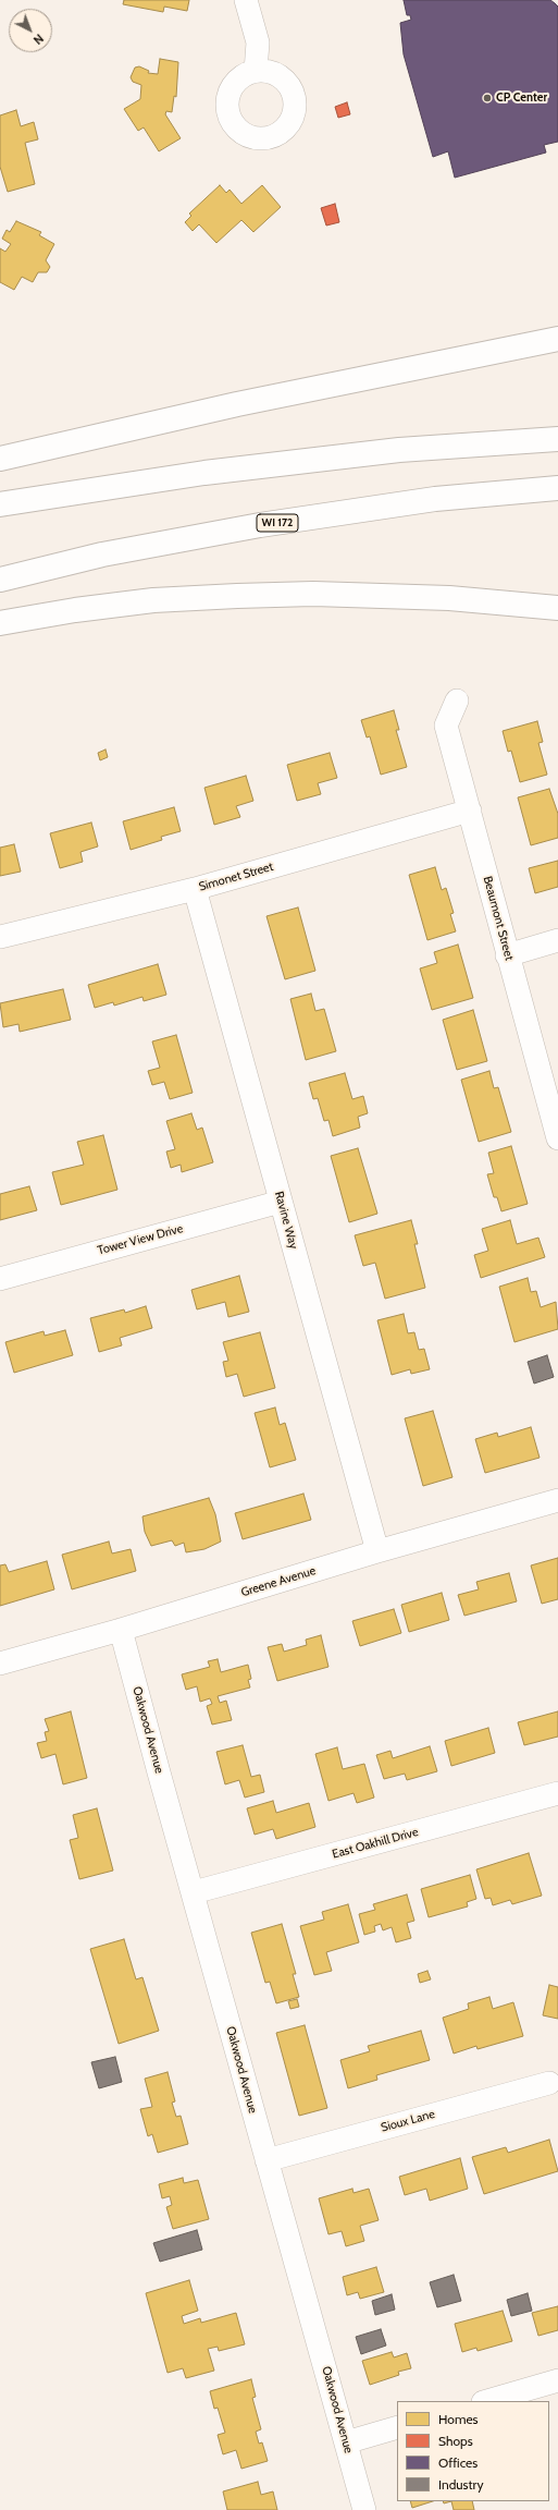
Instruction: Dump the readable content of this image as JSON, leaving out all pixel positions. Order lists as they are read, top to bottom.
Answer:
{
  "streets": {
    "highway": ["WI 172"],
    "street": [
      "Simonet Street",
      "Beaumont Street",
      "Ravine Way",
      "Tower View Drive",
      "Greene Avenue",
      "Oakwood Avenue",
      "East Oakhill Drive",
      "Sioux Lane"
    ]
  },
  "crossings": [
    ["Simonet Street", "Beaumont Street"],
    ["Simonet Street", "Ravine Way"],
    ["Ravine Way", "Tower View Drive"],
    ["Ravine Way", "Greene Avenue"],
    ["Greene Avenue", "Oakwood Avenue"],
    ["Oakwood Avenue", "East Oakhill Drive"],
    ["Oakwood Avenue", "Sioux Lane"]
  ],
  "places": ["CP Center"],
  "legend": [
    "Homes",
    "Shops",
    "Offices",
    "Industry"
  ],
  "north": "bottom right"
}
